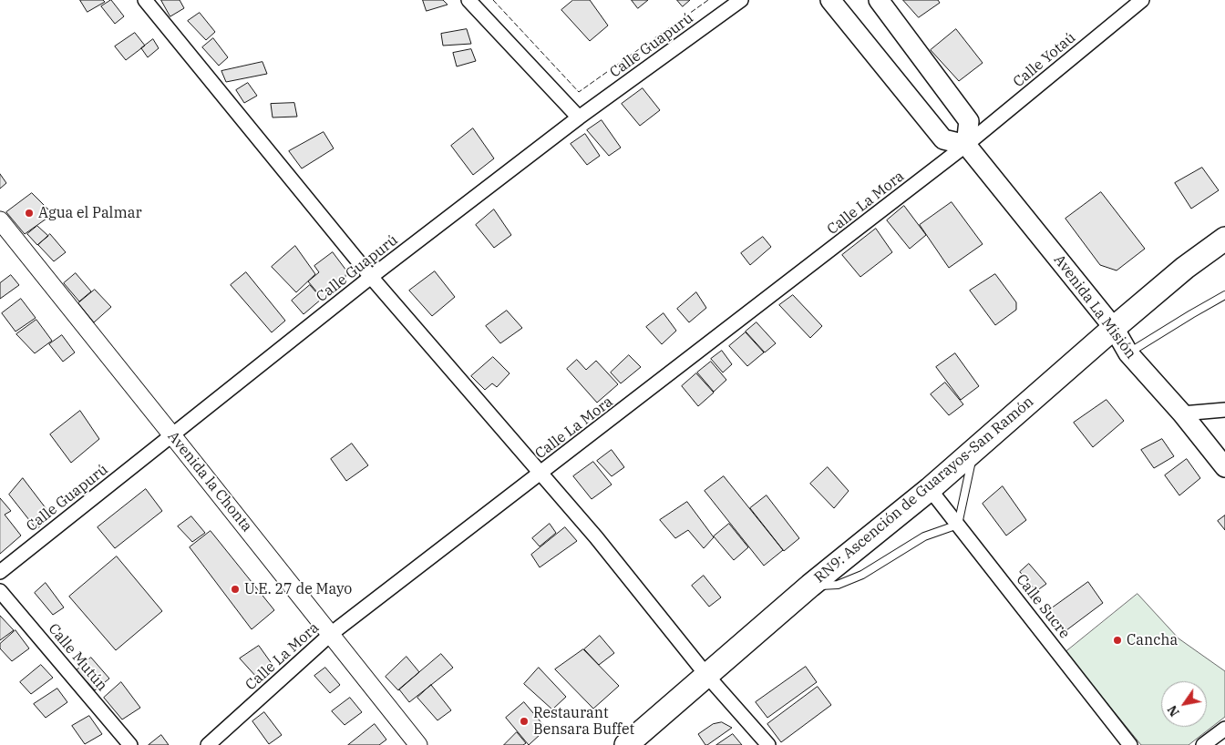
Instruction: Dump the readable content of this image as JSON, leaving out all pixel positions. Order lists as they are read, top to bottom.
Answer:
{
  "streets": {
    "highway": ["RN9: Ascención de Guarayos-San Ramón"],
    "main road": ["Avenida La Misión"],
    "street": [
      "Calle Guapurú",
      "Calle Yotaú",
      "Calle La Mora",
      "Avenida la Chonta",
      "Calle Sucre",
      "Calle Mutún"
    ]
  },
  "crossings": [
    ["Calle Guapurú", "Avenida la Chonta"],
    ["Calle Yotaú", "Calle La Mora"],
    ["Calle Yotaú", "Avenida La Misión"],
    ["Calle La Mora", "Avenida La Misión"],
    ["Calle La Mora", "Avenida la Chonta"],
    ["Avenida La Misión", "RN9: Ascención de Guarayos-San Ramón"],
    ["RN9: Ascención de Guarayos-San Ramón", "Calle Sucre"]
  ],
  "places": [
    "Agua el Palmar",
    "U.E. 27 de Mayo",
    "Cancha",
    "Restaurant Bensara Buffet"
  ],
  "north": "bottom left"
}
